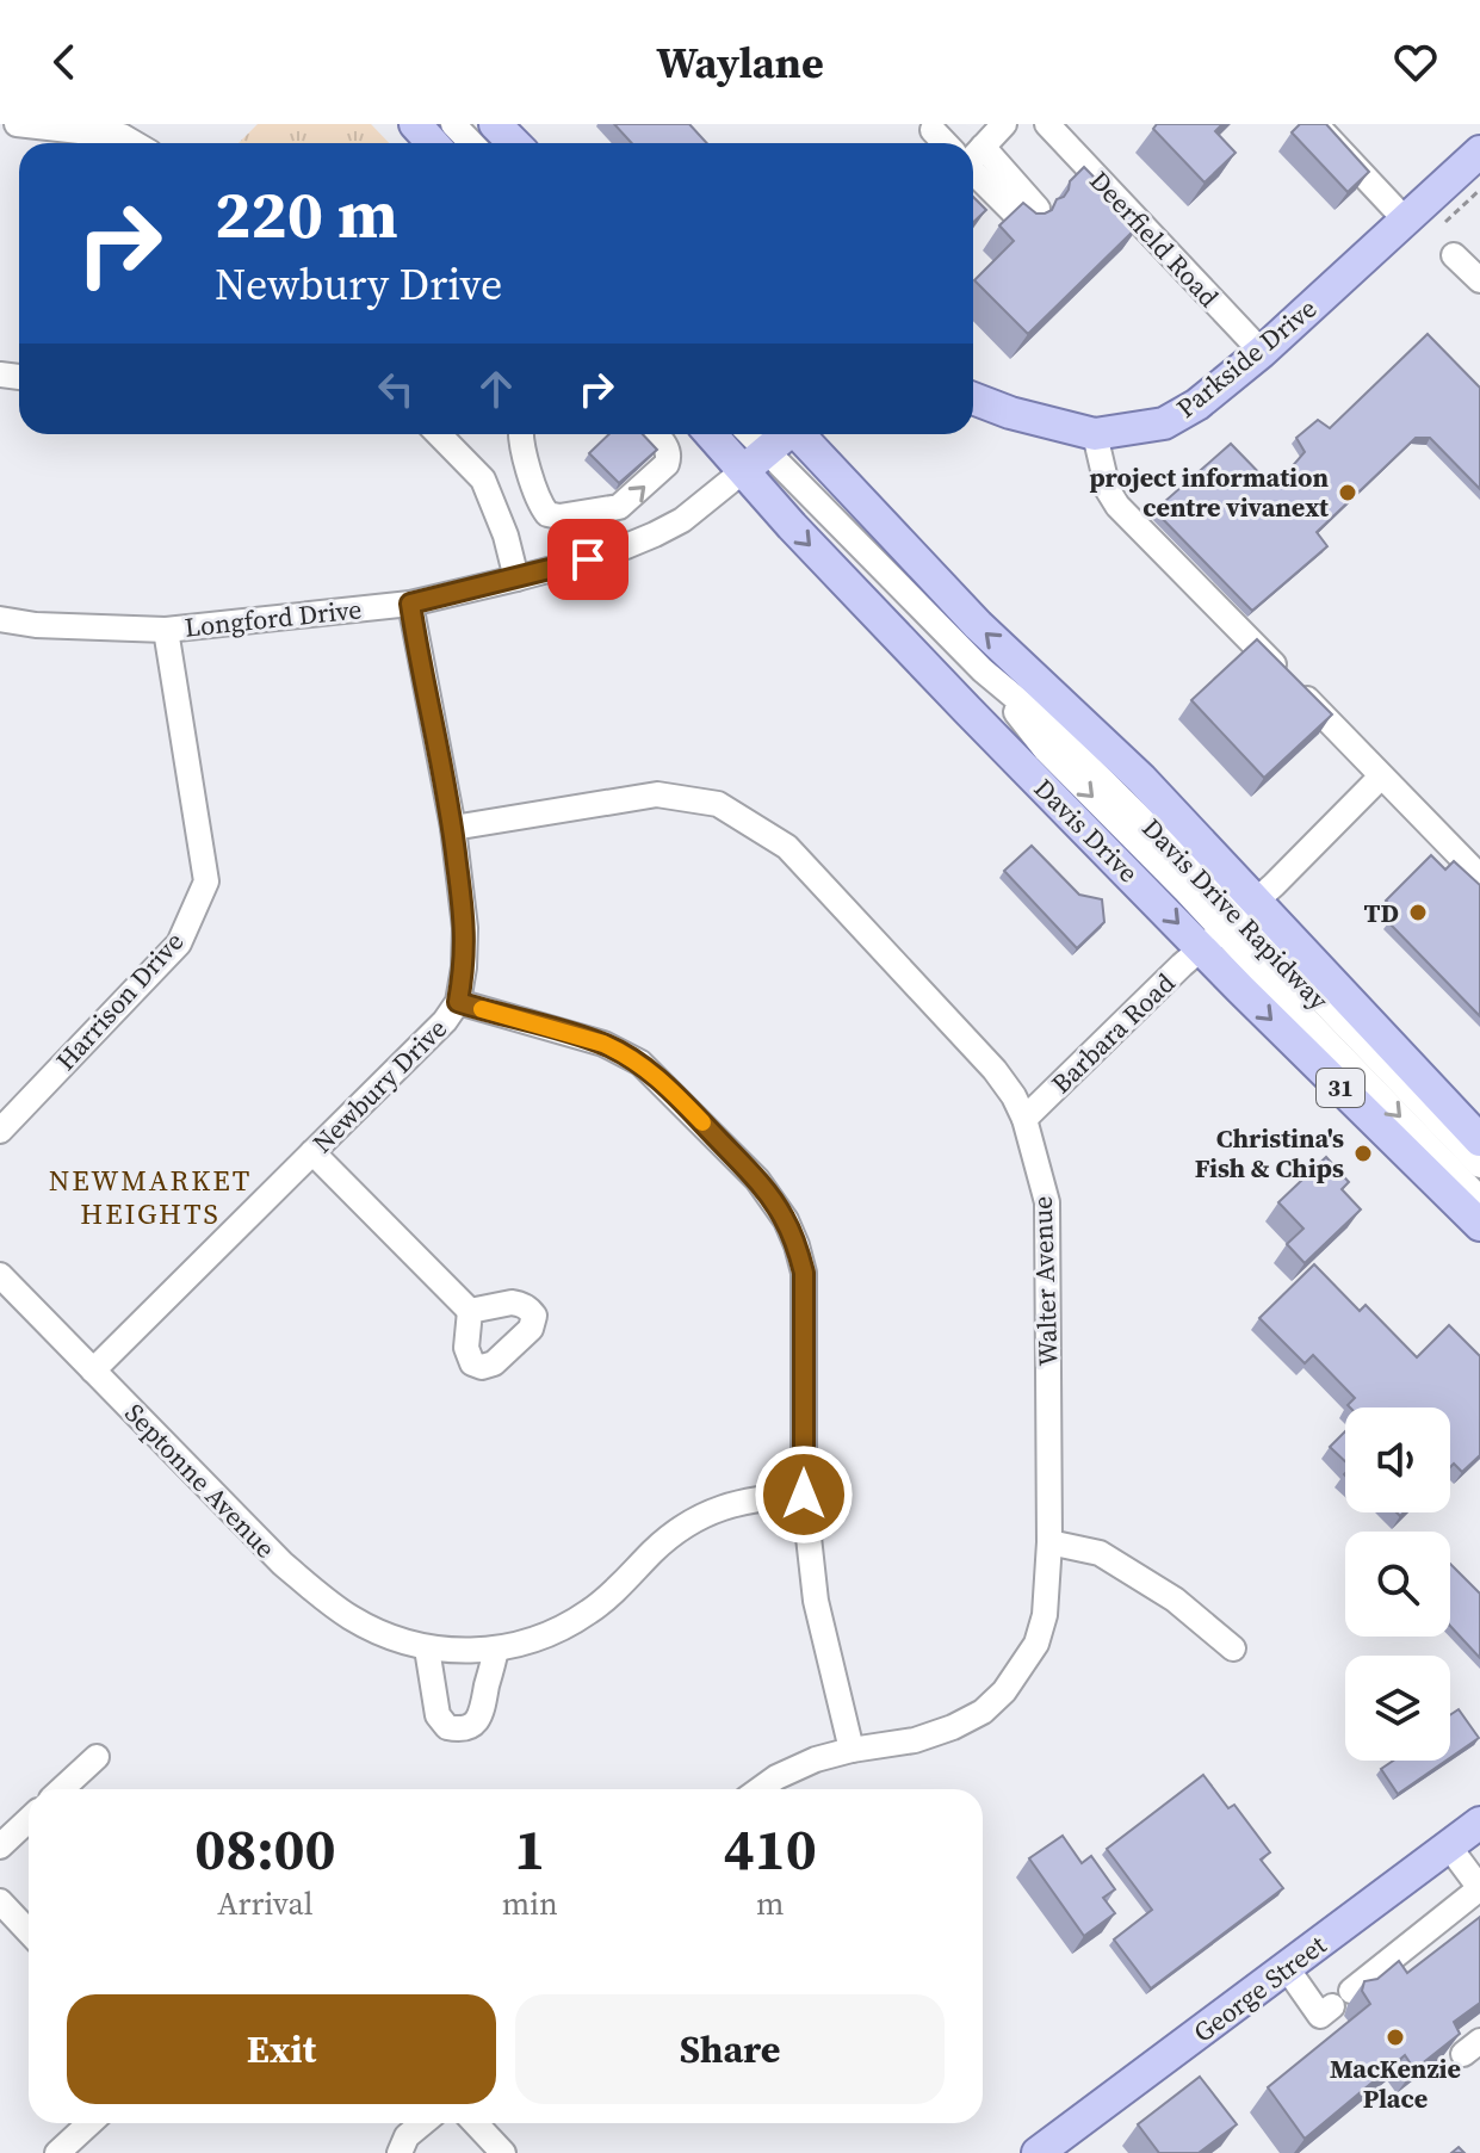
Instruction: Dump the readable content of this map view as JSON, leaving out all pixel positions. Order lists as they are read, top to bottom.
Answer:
{
  "streets": {
    "main road": [
      "Parkside Drive",
      "Davis Drive",
      "31",
      "George Street"
    ],
    "street": [
      "Deerfield Road",
      "Longford Drive",
      "Davis Drive Rapidway",
      "Harrison Drive",
      "Barbara Road",
      "Newbury Drive",
      "Walter Avenue",
      "Septonne Avenue"
    ]
  },
  "crossings": [
    ["Deerfield Road", "Parkside Drive"],
    ["Longford Drive", "Davis Drive"],
    ["Longford Drive", "Davis Drive Rapidway"],
    ["Longford Drive", "Harrison Drive"],
    ["Longford Drive", "Newbury Drive"],
    ["Davis Drive", "Davis Drive Rapidway"],
    ["Davis Drive", "Barbara Road"],
    ["Davis Drive Rapidway", "Barbara Road"],
    ["Barbara Road", "Walter Avenue"],
    ["Newbury Drive", "Walter Avenue"],
    ["Newbury Drive", "Septonne Avenue"]
  ],
  "districts": ["NEWMARKET HEIGHTS"],
  "places": [
    "project information centre vivanext",
    "TD",
    "Christina's Fish & Chips",
    "MacKenzie Place"
  ],
  "page": {
    "header": "Waylane",
    "turn": ["220 m", "Newbury Drive"],
    "eta": [
      "08:00",
      "Arrival",
      "1",
      "min",
      "410",
      "m"
    ],
    "buttons": ["Exit", "Share"]
  }
}
